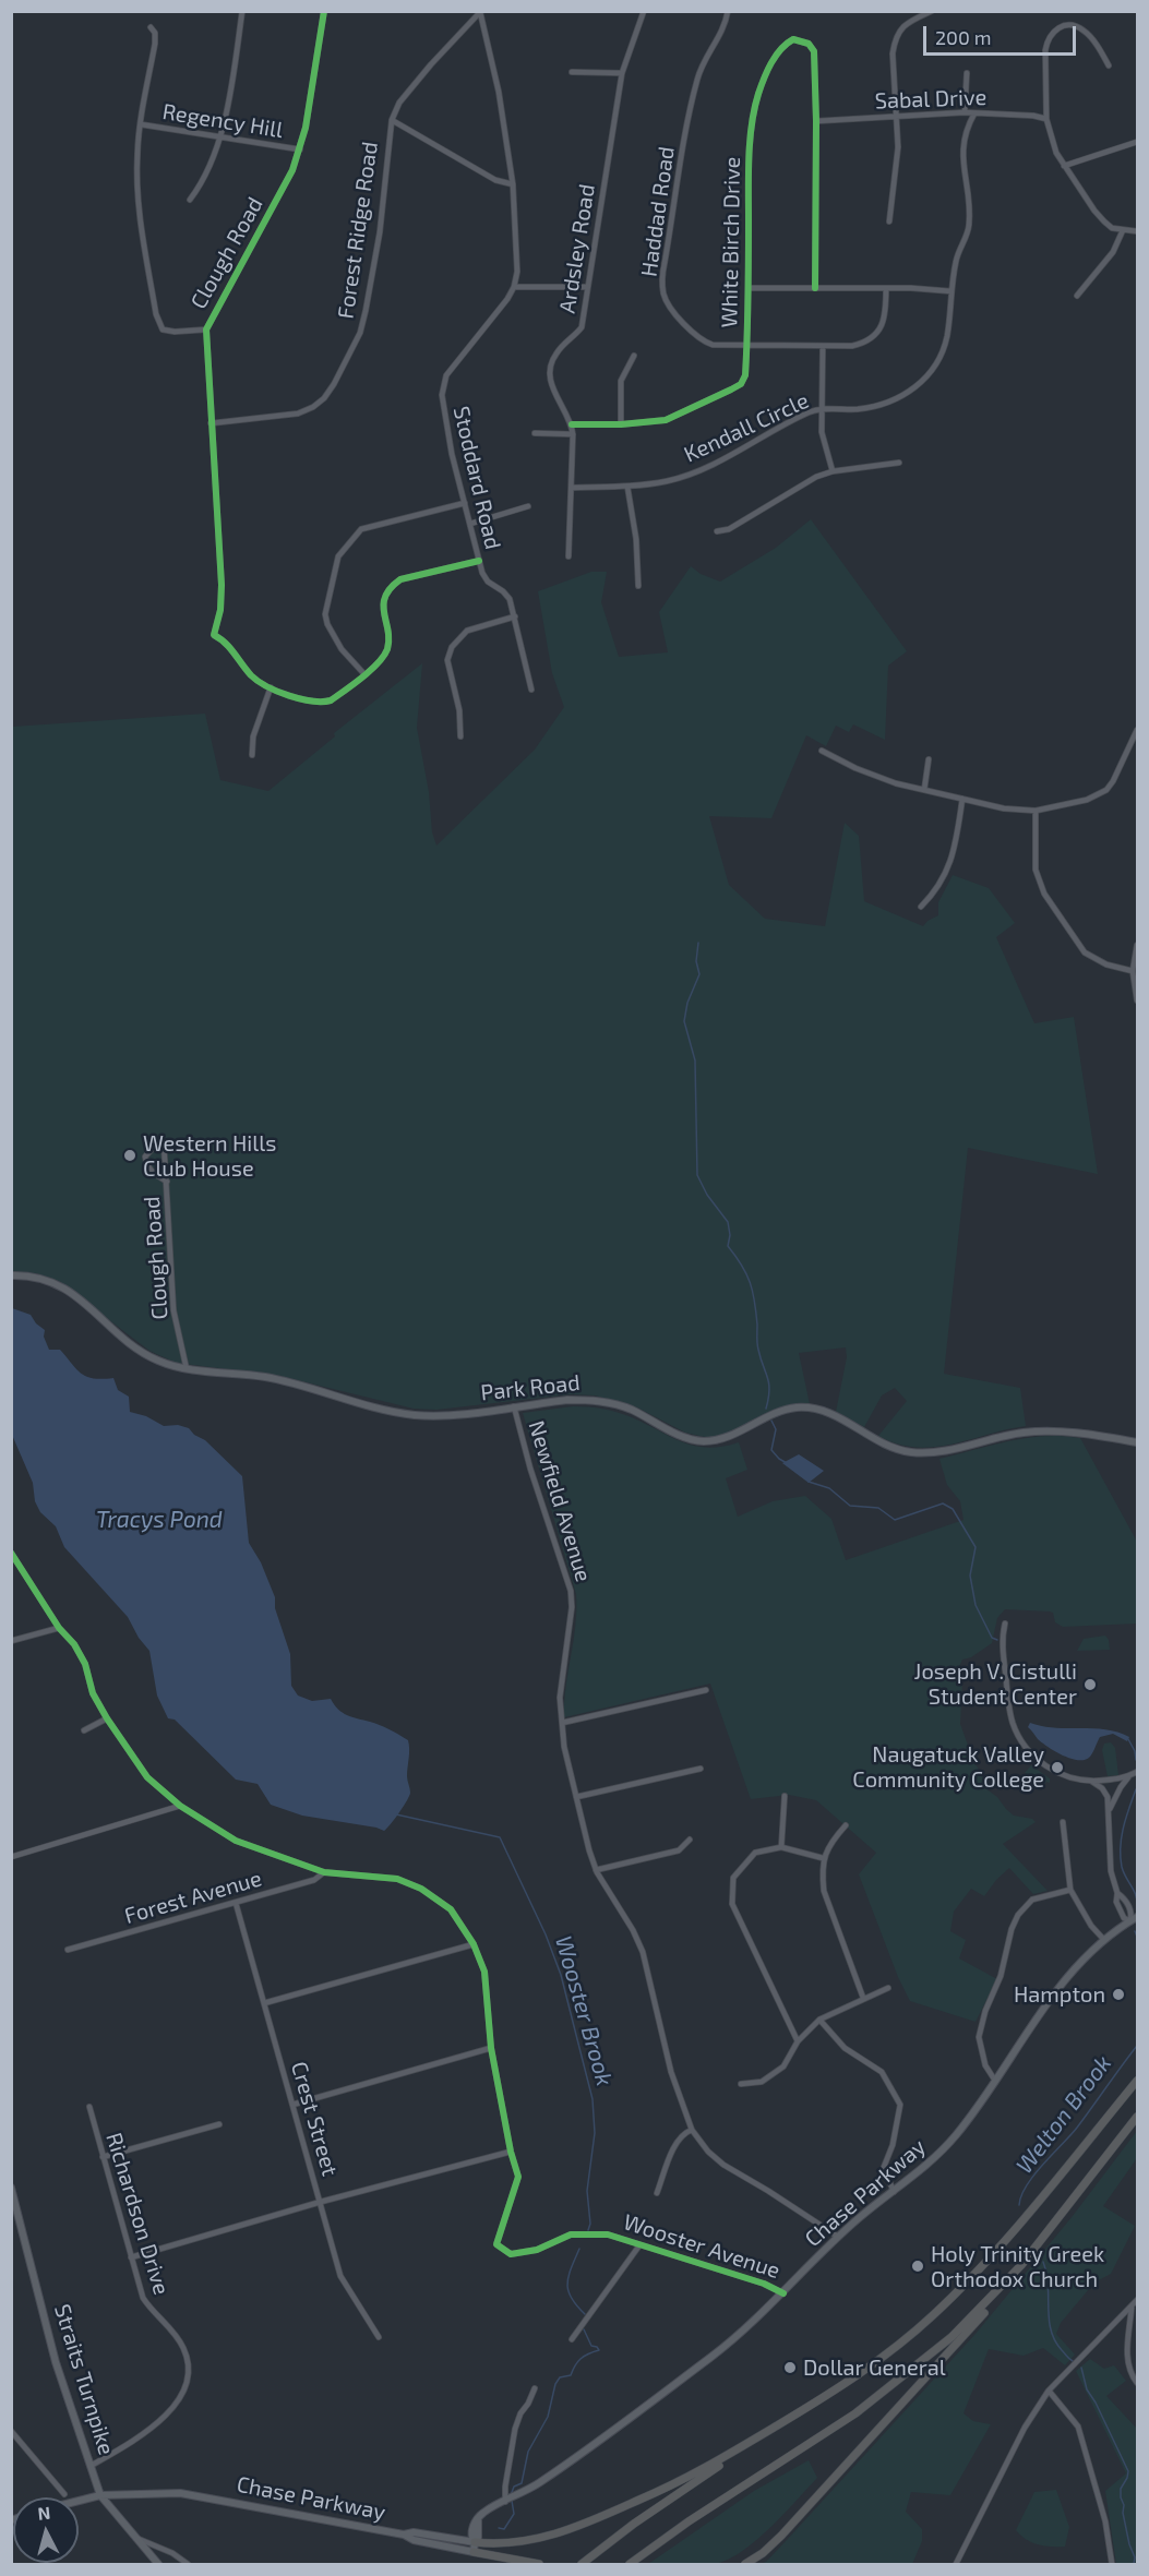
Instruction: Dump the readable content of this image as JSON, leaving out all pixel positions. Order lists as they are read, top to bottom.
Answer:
{
  "streets": {
    "main road": ["Park Road", "Chase Parkway", "Straits Turnpike"],
    "street": [
      "Sabal Drive",
      "Regency Hill",
      "Haddad Road",
      "Forest Ridge Road",
      "White Birch Drive",
      "Ardsley Road",
      "Clough Road",
      "Kendall Circle",
      "Stoddard Road",
      "Newfield Avenue",
      "Forest Avenue",
      "Crest Street",
      "Richardson Drive",
      "Wooster Avenue"
    ]
  },
  "crossings": [
    ["Sabal Drive", "White Birch Drive"],
    ["Sabal Drive", "Kendall Circle"],
    ["Regency Hill", "Clough Road"],
    ["Haddad Road", "White Birch Drive"],
    ["Forest Ridge Road", "Clough Road"],
    ["Forest Ridge Road", "Stoddard Road"],
    ["White Birch Drive", "Ardsley Road"],
    ["Ardsley Road", "Kendall Circle"],
    ["Clough Road", "Park Road"],
    ["Park Road", "Newfield Avenue"],
    ["Newfield Avenue", "Chase Parkway"],
    ["Forest Avenue", "Crest Street"],
    ["Chase Parkway", "Wooster Avenue"],
    ["Chase Parkway", "Straits Turnpike"],
    ["Richardson Drive", "Straits Turnpike"]
  ],
  "water": ["Tracys Pond", "Wooster Brook", "Welton Brook"],
  "places": [
    "Western Hills Club House",
    "Joseph V. Cistulli Student Center",
    "Naugatuck Valley Community College",
    "Hampton",
    "Holy Trinity Greek Orthodox Church",
    "Dollar General"
  ],
  "scale_bar": "200 m",
  "north": "top"
}
